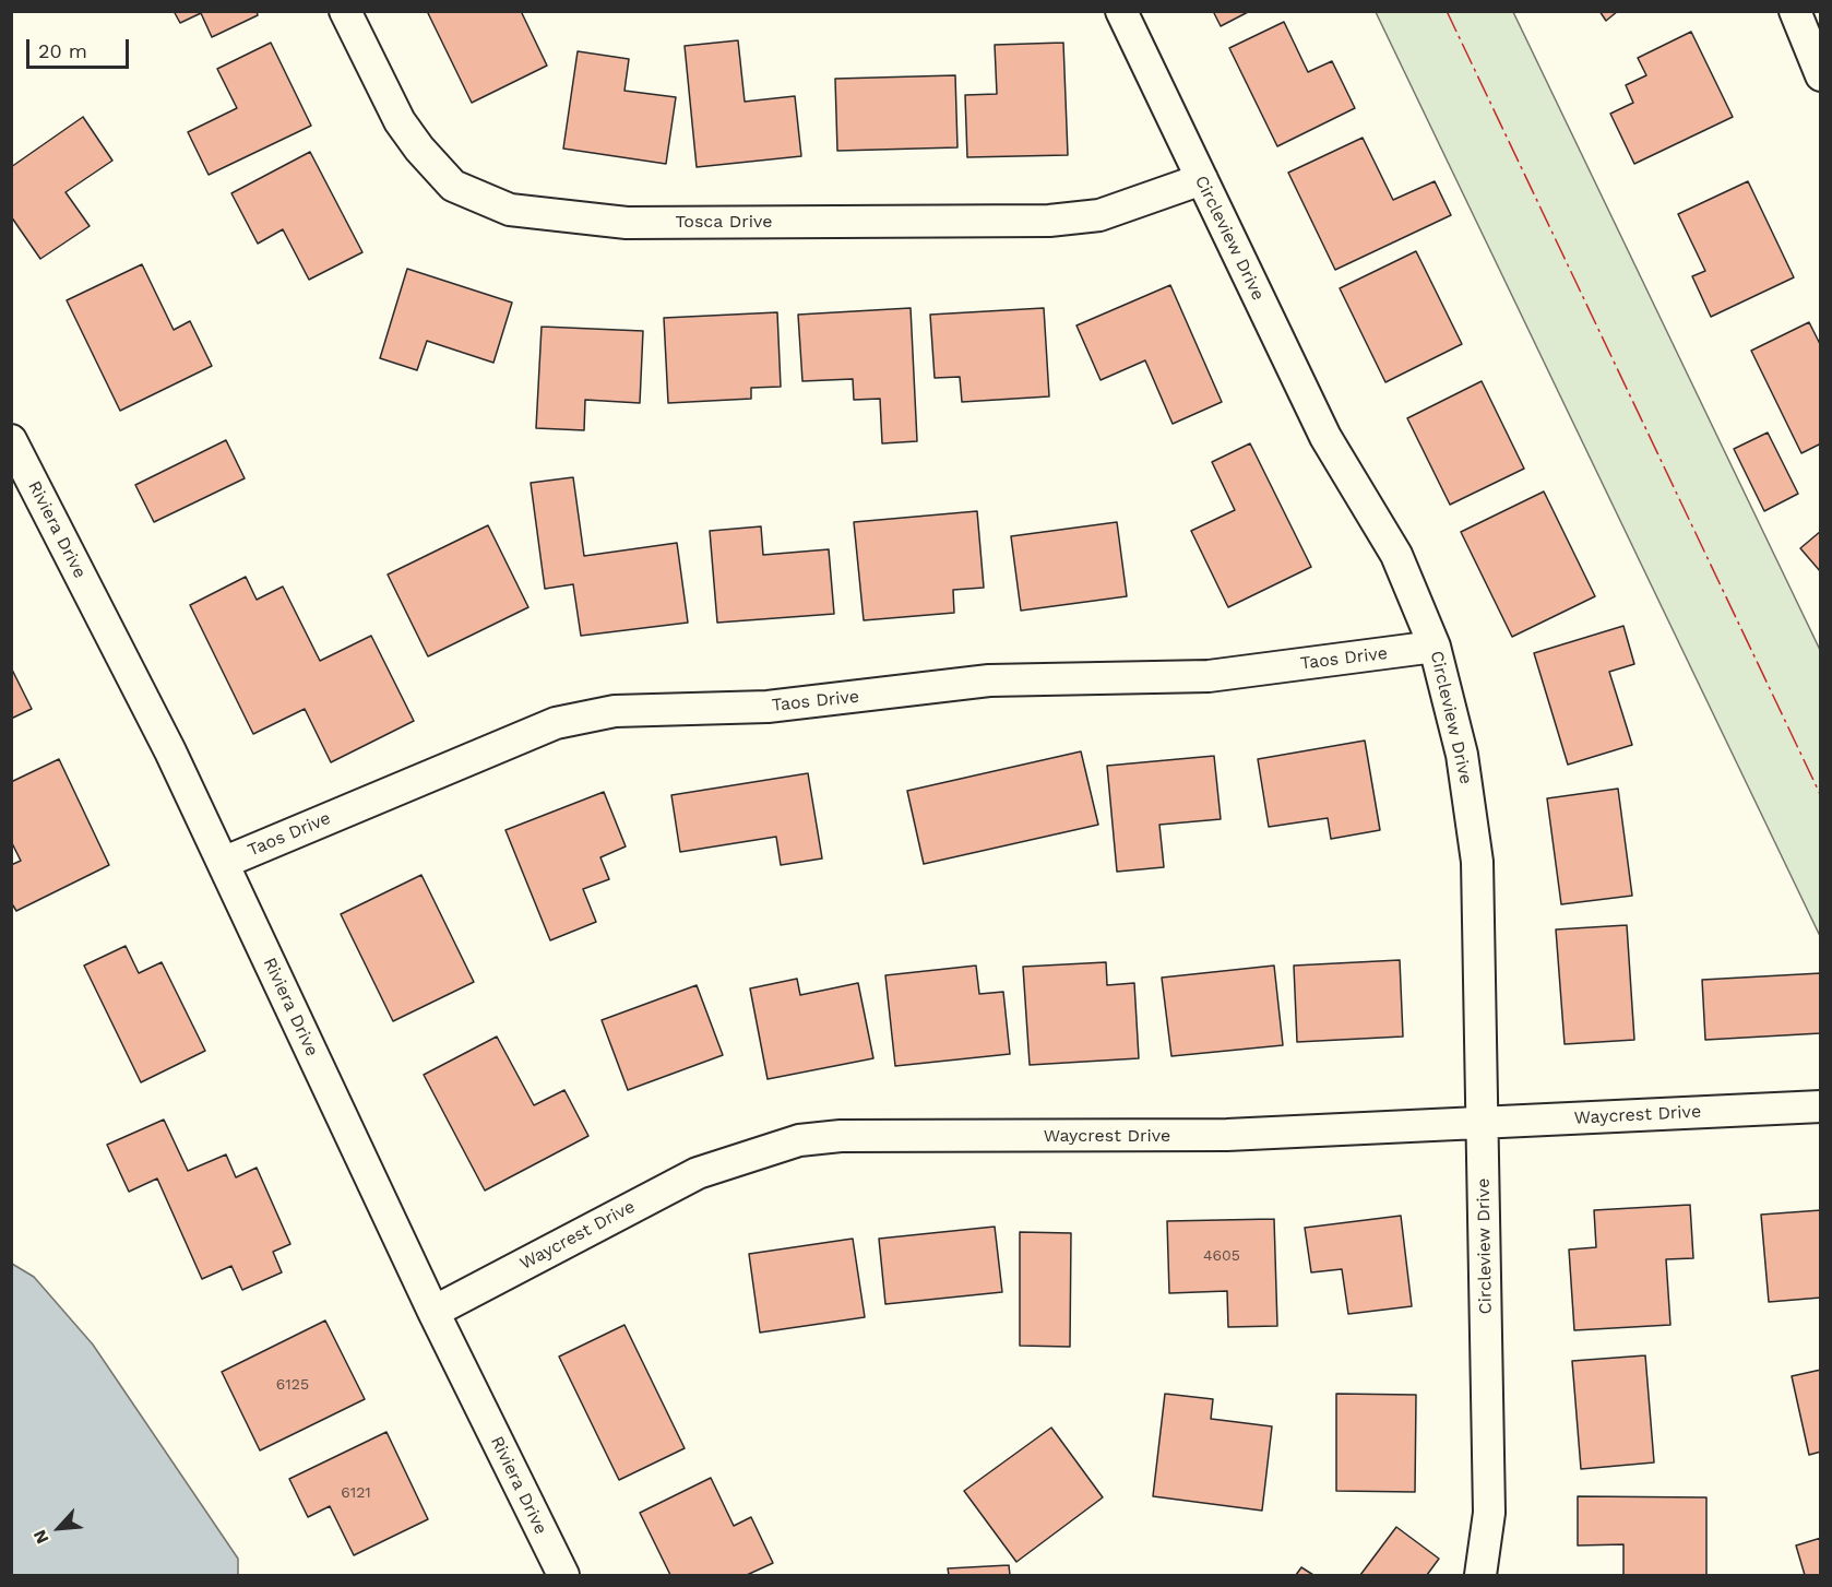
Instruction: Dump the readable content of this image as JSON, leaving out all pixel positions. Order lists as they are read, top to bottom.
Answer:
{
  "streets": {
    "street": [
      "Tosca Drive",
      "Circleview Drive",
      "Riviera Drive",
      "Taos Drive",
      "Waycrest Drive"
    ]
  },
  "crossings": [
    ["Tosca Drive", "Circleview Drive"],
    ["Circleview Drive", "Taos Drive"],
    ["Circleview Drive", "Waycrest Drive"],
    ["Riviera Drive", "Taos Drive"],
    ["Riviera Drive", "Waycrest Drive"]
  ],
  "house_numbers": ["4605", "6125", "6121"],
  "scale_bar": "20 m",
  "north": "bottom left"
}
